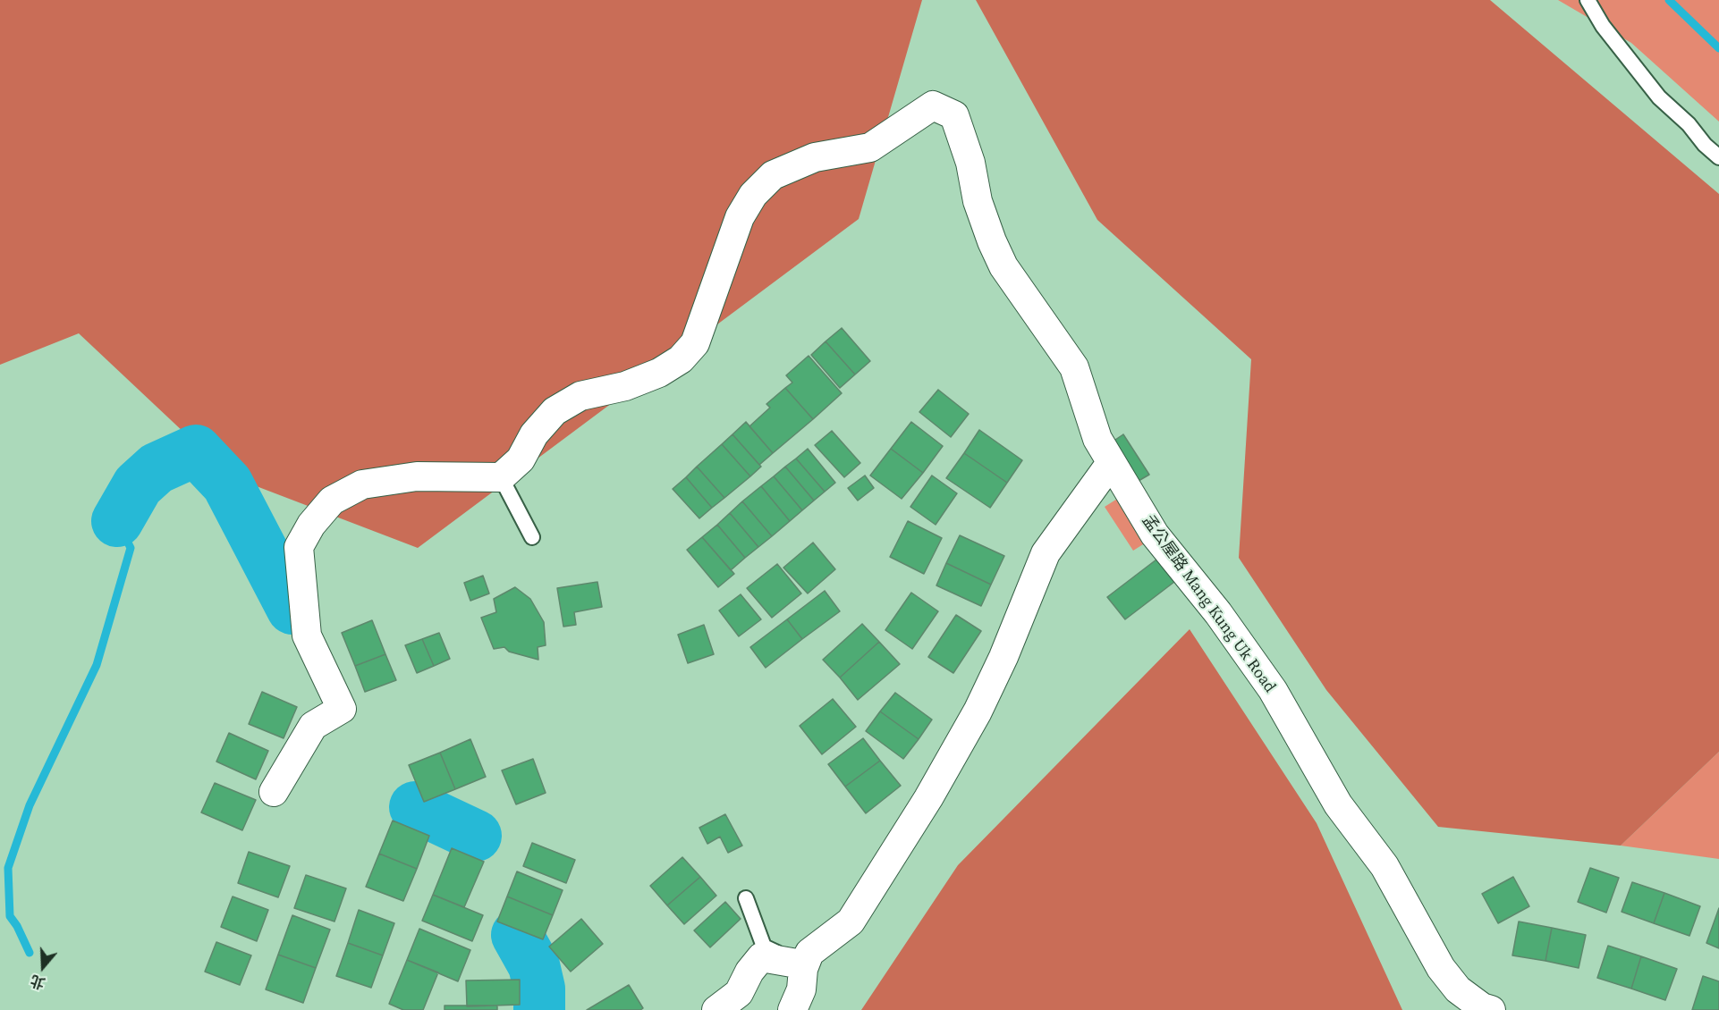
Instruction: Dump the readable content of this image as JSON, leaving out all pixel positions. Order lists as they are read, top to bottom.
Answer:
{
  "streets": {
    "street": ["孟公屋路 Mang Kung Uk Road"]
  },
  "north": "bottom"
}
